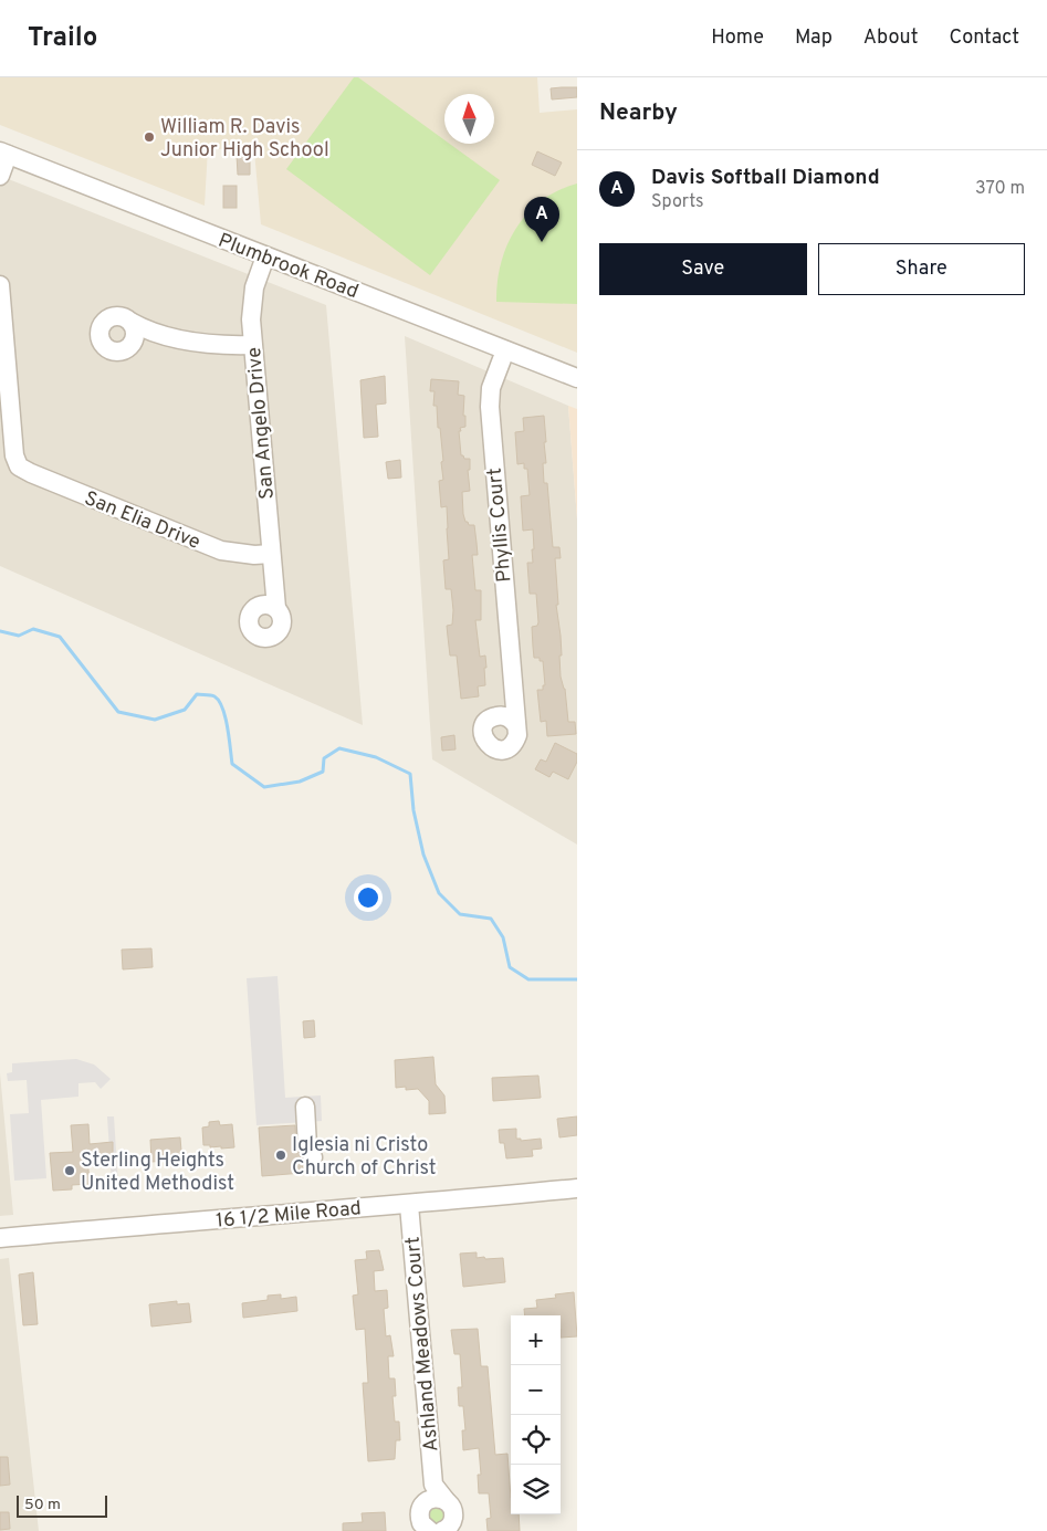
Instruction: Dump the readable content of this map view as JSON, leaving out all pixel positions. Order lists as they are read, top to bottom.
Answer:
{
  "streets": {
    "street": [
      "Plumbrook Road",
      "San Angelo Drive",
      "San Elia Drive",
      "Phyllis Court",
      "16 1/2 Mile Road",
      "Ashland Meadows Court"
    ]
  },
  "crossings": [
    ["Plumbrook Road", "San Angelo Drive"],
    ["Plumbrook Road", "Phyllis Court"],
    ["San Angelo Drive", "San Elia Drive"],
    ["16 1/2 Mile Road", "Ashland Meadows Court"]
  ],
  "places": ["William R. Davis Junior High School", "Iglesia ni Cristo Church of Christ", "Sterling Heights United Methodist"],
  "scale_bar": "50 m",
  "north": "top",
  "page": {
    "header": "Trailo",
    "nav": [
      "Home",
      "Map",
      "About",
      "Contact"
    ],
    "heading": "Nearby",
    "list": [
      {
        "mark": "A",
        "name": "Davis Softball Diamond",
        "note": "Sports",
        "value": "370 m"
      }
    ],
    "pins": "A",
    "buttons": ["Save", "Share"],
    "map_buttons": ["+", "−"],
    "scale": "50 m"
  }
}
